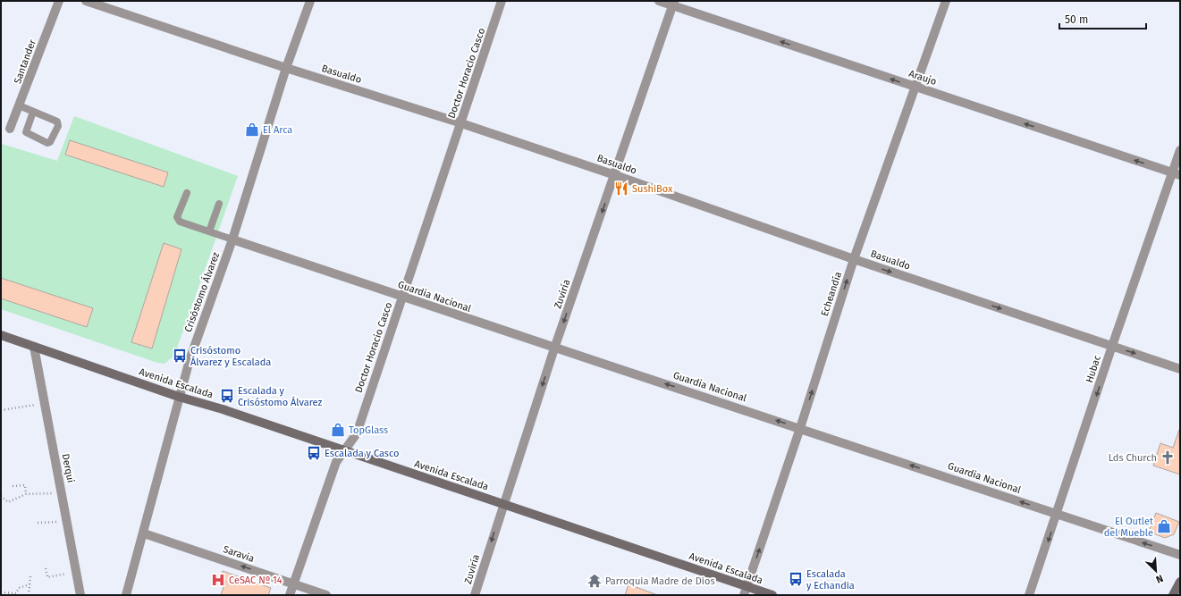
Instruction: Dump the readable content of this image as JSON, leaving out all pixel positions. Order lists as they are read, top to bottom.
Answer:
{
  "streets": {
    "main road": ["Avenida Escalada"],
    "street": [
      "Santander",
      "Doctor Horacio Casco",
      "Basualdo",
      "Araujo",
      "Crisóstomo Álvarez",
      "Zuviría",
      "Echeandía",
      "Guardia Nacional",
      "Hubac",
      "Derqui",
      "Saravia"
    ]
  },
  "crossings": [
    ["Doctor Horacio Casco", "Basualdo"],
    ["Doctor Horacio Casco", "Guardia Nacional"],
    ["Doctor Horacio Casco", "Avenida Escalada"],
    ["Doctor Horacio Casco", "Saravia"],
    ["Basualdo", "Crisóstomo Álvarez"],
    ["Basualdo", "Zuviría"],
    ["Basualdo", "Echeandía"],
    ["Basualdo", "Hubac"],
    ["Araujo", "Zuviría"],
    ["Araujo", "Echeandía"],
    ["Araujo", "Hubac"],
    ["Crisóstomo Álvarez", "Guardia Nacional"],
    ["Crisóstomo Álvarez", "Avenida Escalada"],
    ["Crisóstomo Álvarez", "Saravia"],
    ["Zuviría", "Guardia Nacional"],
    ["Zuviría", "Avenida Escalada"],
    ["Echeandía", "Guardia Nacional"],
    ["Echeandía", "Avenida Escalada"],
    ["Guardia Nacional", "Hubac"],
    ["Avenida Escalada", "Derqui"]
  ],
  "one_way": [
    "Araujo",
    "Zuviría",
    "Echeandía",
    "Guardia Nacional",
    "Hubac",
    "Saravia"
  ],
  "places": {
    "shop": ["El Arca", "TopGlass", "El Outlet del Mueble"],
    "restaurant": ["SushiBox"],
    "bus stop": [
      "Crisóstomo Álvarez y Escalada",
      "Escalada y Crisóstomo Álvarez",
      "Escalada y Casco",
      "Escalada y Echandia"
    ],
    "church": ["Lds Church"],
    "hospital": ["CeSAC Nº 14"],
    "temple": ["Parroquia Madre de Dios"]
  },
  "scale_bar": "50 m",
  "north": "bottom right"
}
